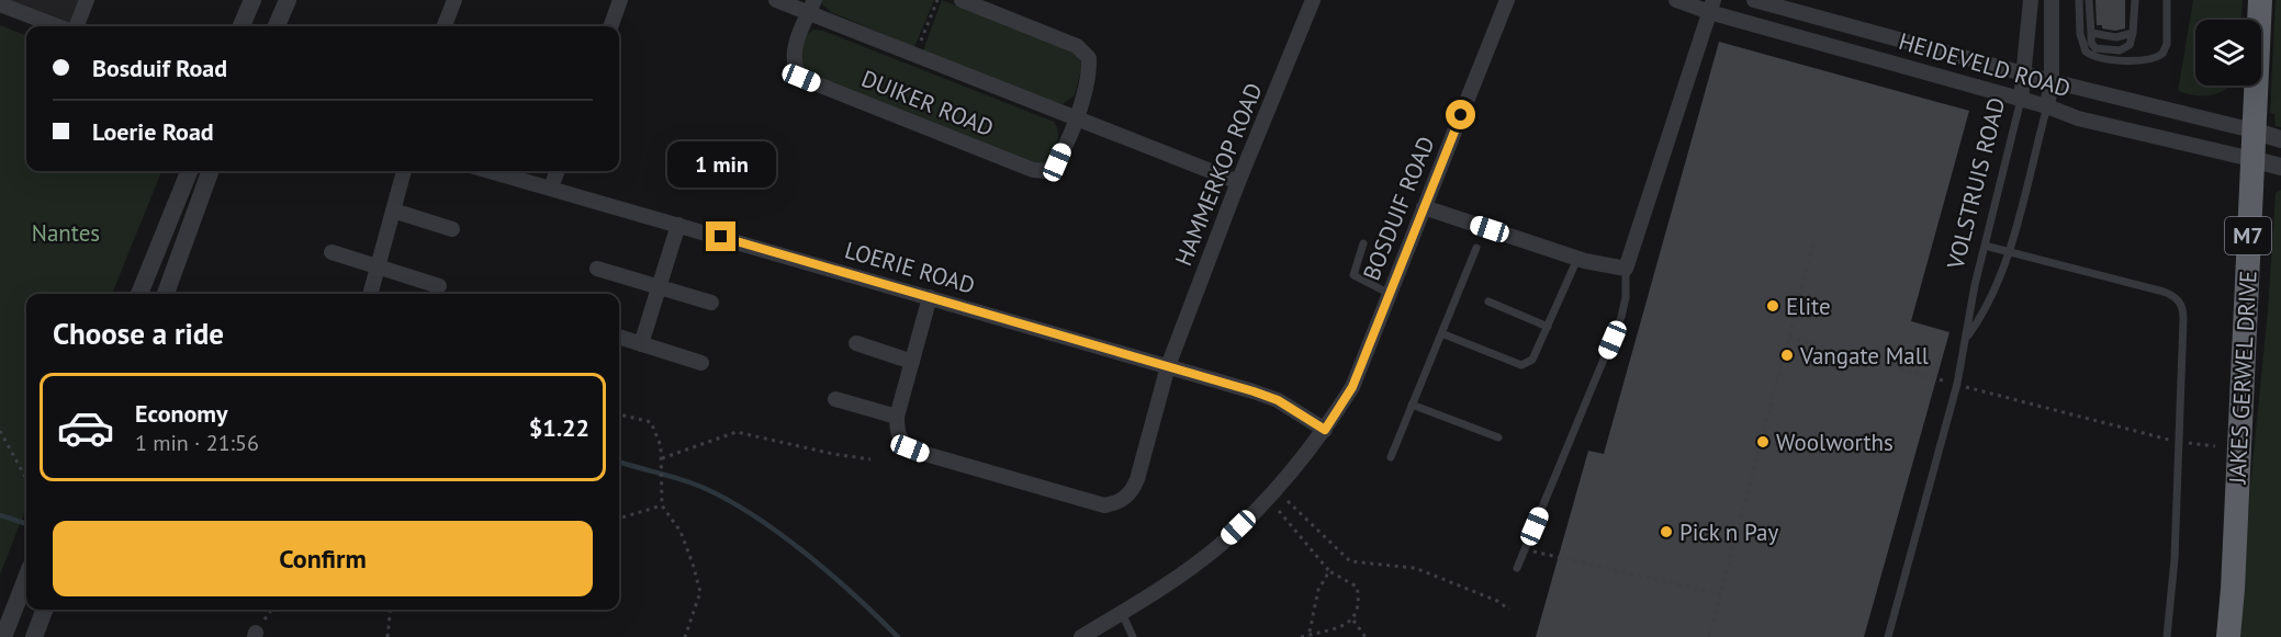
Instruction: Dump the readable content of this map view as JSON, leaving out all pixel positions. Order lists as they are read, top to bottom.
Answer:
{
  "streets": {
    "highway": ["M7", "JAKES GERWEL DRIVE"],
    "street": [
      "HEIDEVELD ROAD",
      "DUIKER ROAD",
      "HAMMERKOP ROAD",
      "VOLSTRUIS ROAD",
      "BOSDUIF ROAD",
      "LOERIE ROAD"
    ]
  },
  "crossings": [
    ["HEIDEVELD ROAD", "VOLSTRUIS ROAD"],
    ["HEIDEVELD ROAD", "JAKES GERWEL DRIVE"],
    ["DUIKER ROAD", "HAMMERKOP ROAD"],
    ["HAMMERKOP ROAD", "LOERIE ROAD"],
    ["BOSDUIF ROAD", "LOERIE ROAD"]
  ],
  "parks": ["Nantes"],
  "places": [
    "Elite",
    "Vangate Mall",
    "Woolworths",
    "Pick n Pay"
  ],
  "page": {
    "banner": ["Bosduif Road", "Loerie Road"],
    "bubble": "1 min",
    "heading": "Choose a ride",
    "list": [
      {
        "name": "Economy",
        "note": "1 min · 21:56",
        "value": "$1.22"
      }
    ],
    "buttons": "Confirm"
  }
}
